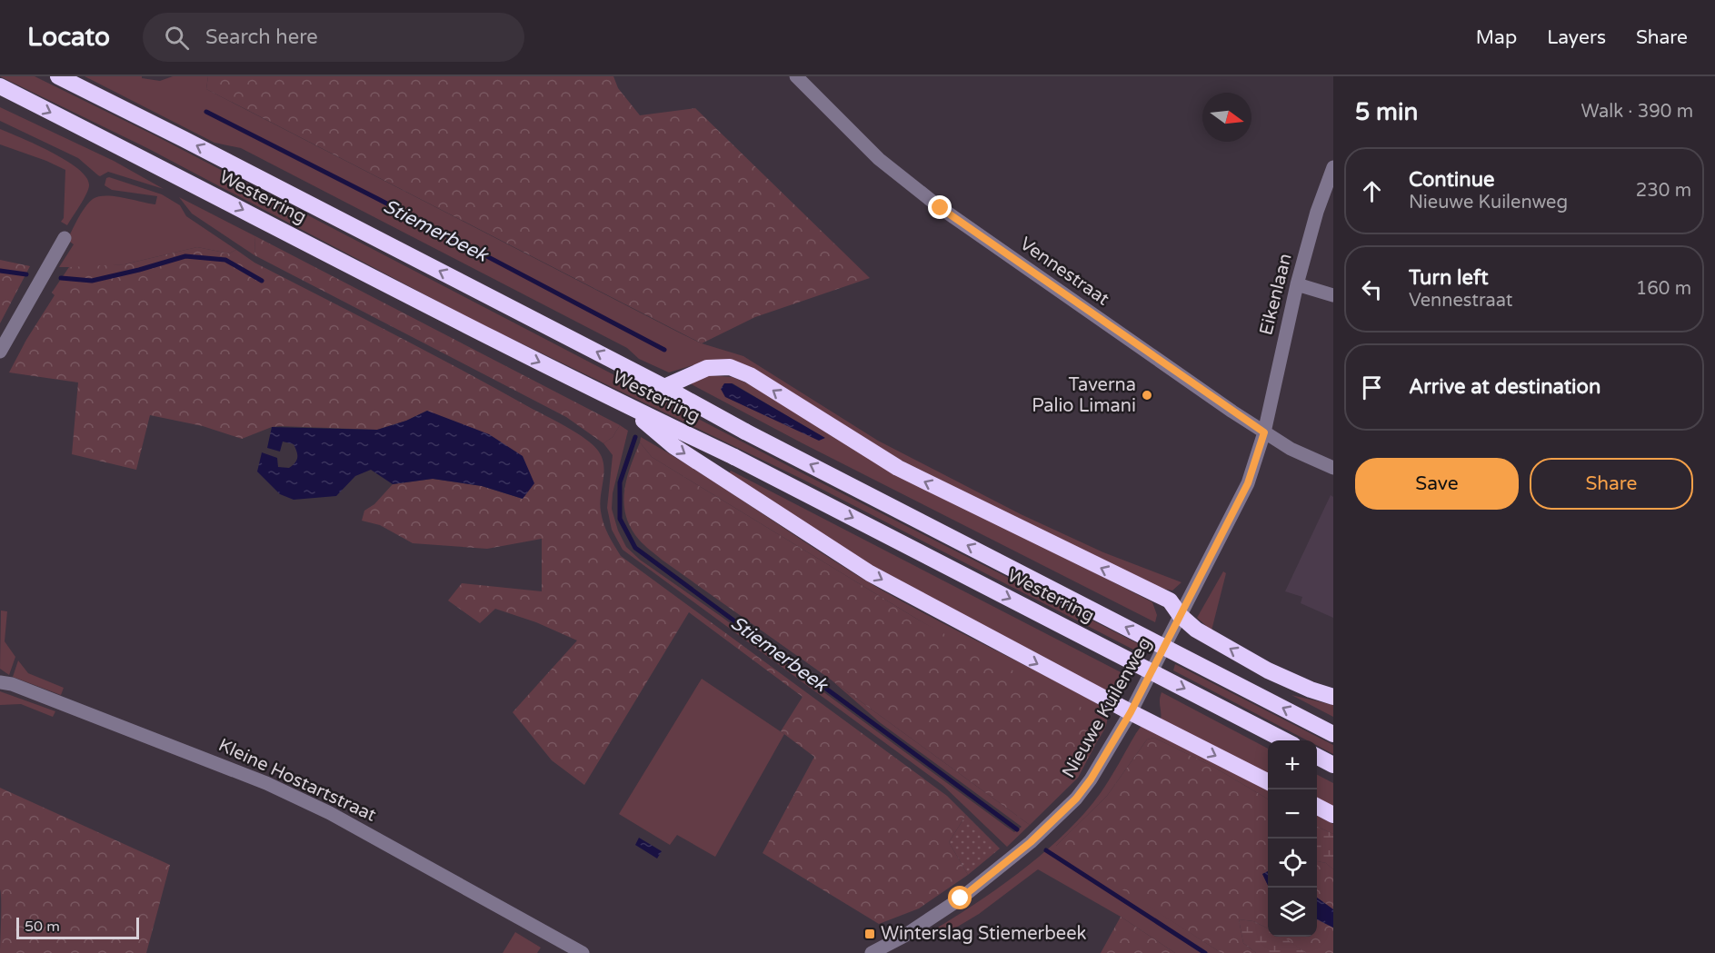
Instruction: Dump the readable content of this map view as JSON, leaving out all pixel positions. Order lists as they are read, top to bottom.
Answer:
{
  "streets": {
    "highway": ["Westerring"],
    "street": [
      "Vennestraat",
      "Eikenlaan",
      "Nieuwe Kuilenweg",
      "Kleine Hostartstraat"
    ]
  },
  "crossings": [
    ["Vennestraat", "Eikenlaan"],
    ["Vennestraat", "Nieuwe Kuilenweg"],
    ["Eikenlaan", "Nieuwe Kuilenweg"]
  ],
  "water": ["Stiemerbeek"],
  "places": {
    "other": ["Taverna Palio Limani"],
    "transit": ["Winterslag Stiemerbeek"]
  },
  "scale_bar": "50 m",
  "north": "right",
  "page": {
    "header": "Locato",
    "search": "Search here",
    "nav": ["Map", "Layers", "Share"],
    "heading": ["5 min", "Walk · 390 m"],
    "list": [
      ["Continue", "Nieuwe Kuilenweg", "230 m"],
      ["Turn left", "Vennestraat", "160 m"],
      "Arrive at destination"
    ],
    "buttons": ["Save", "Share"],
    "map_buttons": ["+", "−"],
    "scale": "50 m"
  }
}
